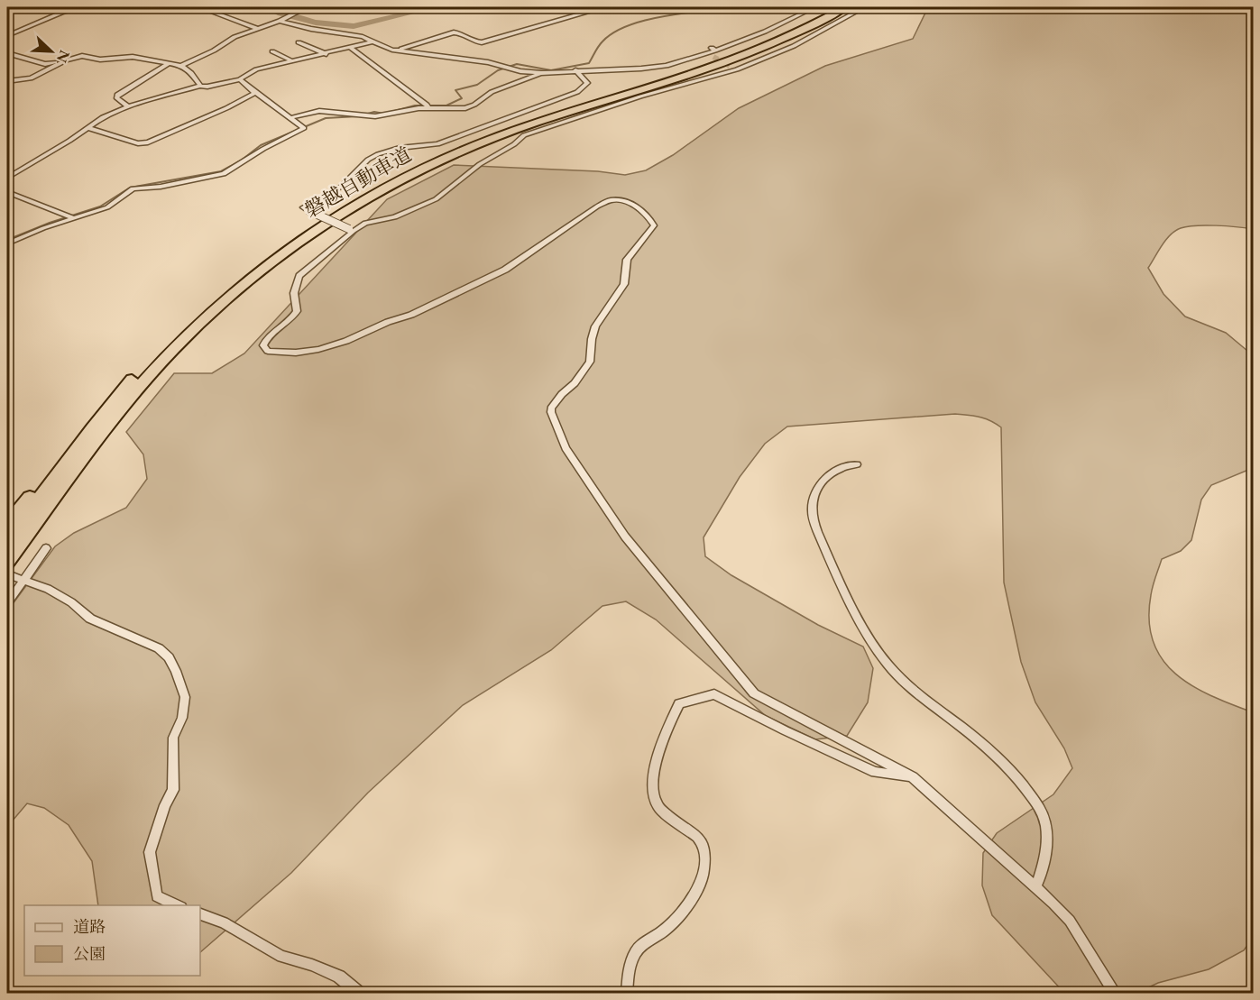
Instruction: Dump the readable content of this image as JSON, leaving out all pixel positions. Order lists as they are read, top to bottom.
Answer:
{
  "streets": {
    "highway": ["磐越自動車道"]
  },
  "legend": ["道路", "公園"],
  "north": "bottom right"
}
